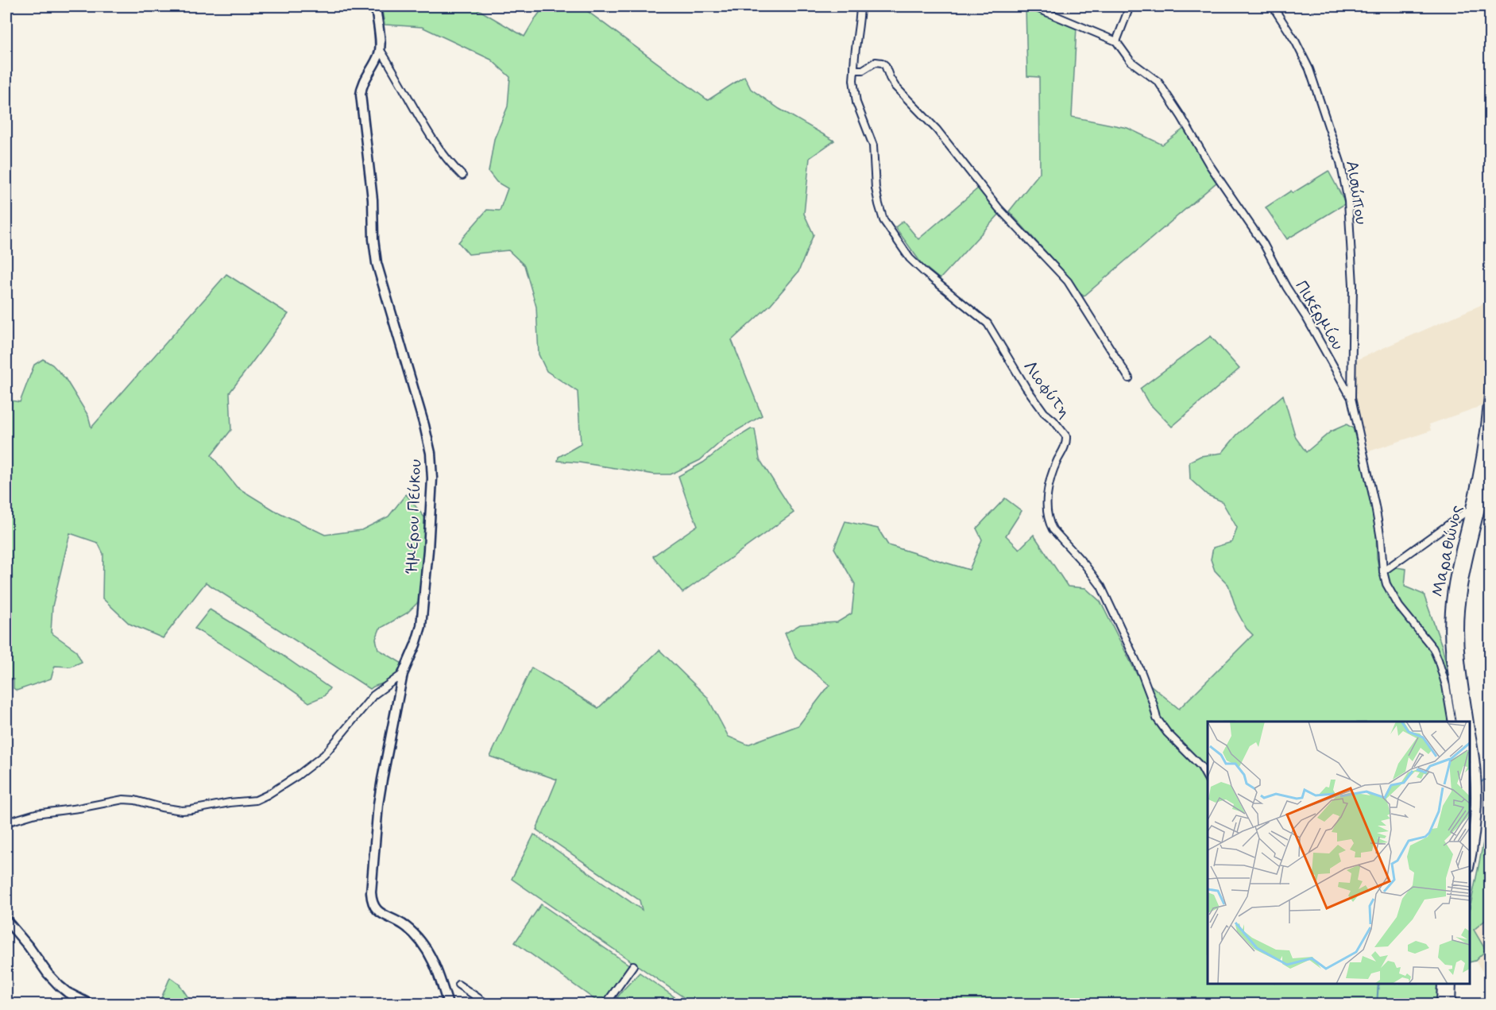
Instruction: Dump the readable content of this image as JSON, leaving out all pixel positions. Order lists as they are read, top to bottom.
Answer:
{
  "streets": {
    "main road": ["Μαραθώνος"],
    "street": [
      "Αισώπου",
      "Πικερμίου",
      "Λιοφύτη",
      "Ήμερου Πεύκου"
    ]
  },
  "crossings": [
    ["Αισώπου", "Πικερμίου"]
  ]
}
